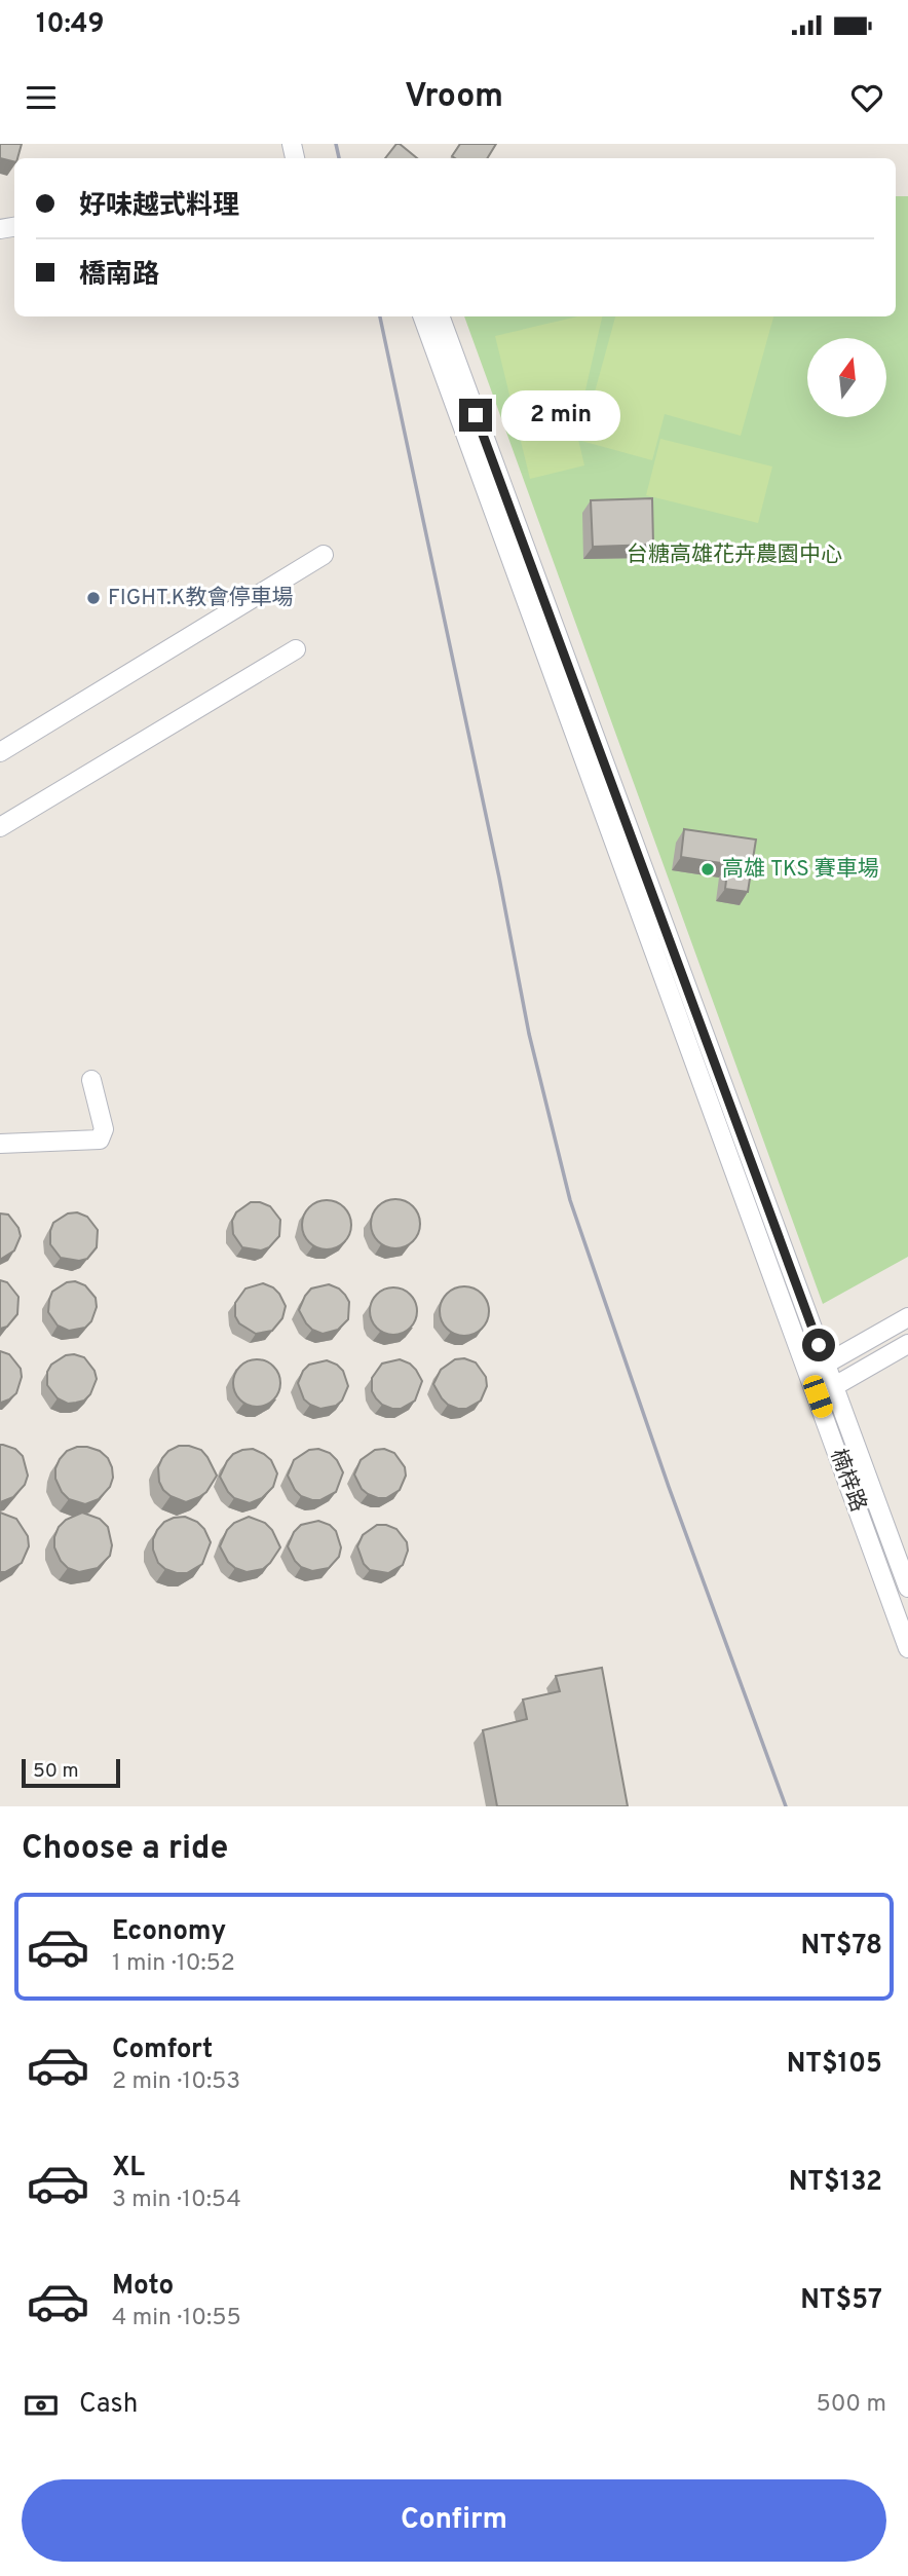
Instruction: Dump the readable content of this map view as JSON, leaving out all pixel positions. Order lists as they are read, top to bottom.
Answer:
{
  "streets": {
    "street": ["楠梓路"]
  },
  "parks": ["台糖高雄花卉農園中心"],
  "places": ["FIGHT.K教會停車場", "高雄 TKS 賽車場"],
  "scale_bar": "50 m",
  "north": "top",
  "page": {
    "status": "10:49",
    "header": "Vroom",
    "banner": ["好味越式料理", "橋南路"],
    "bubble": "2 min",
    "scale": "50 m",
    "heading": "Choose a ride",
    "list": [
      {
        "name": "Economy",
        "note": "1 min · 10:52",
        "value": "NT$78"
      },
      {
        "name": "Comfort",
        "note": "2 min · 10:53",
        "value": "NT$105"
      },
      {
        "name": "XL",
        "note": "3 min · 10:54",
        "value": "NT$132"
      },
      {
        "name": "Moto",
        "note": "4 min · 10:55",
        "value": "NT$57"
      }
    ],
    "pay": ["Cash", "500 m"],
    "buttons": "Confirm"
  }
}
